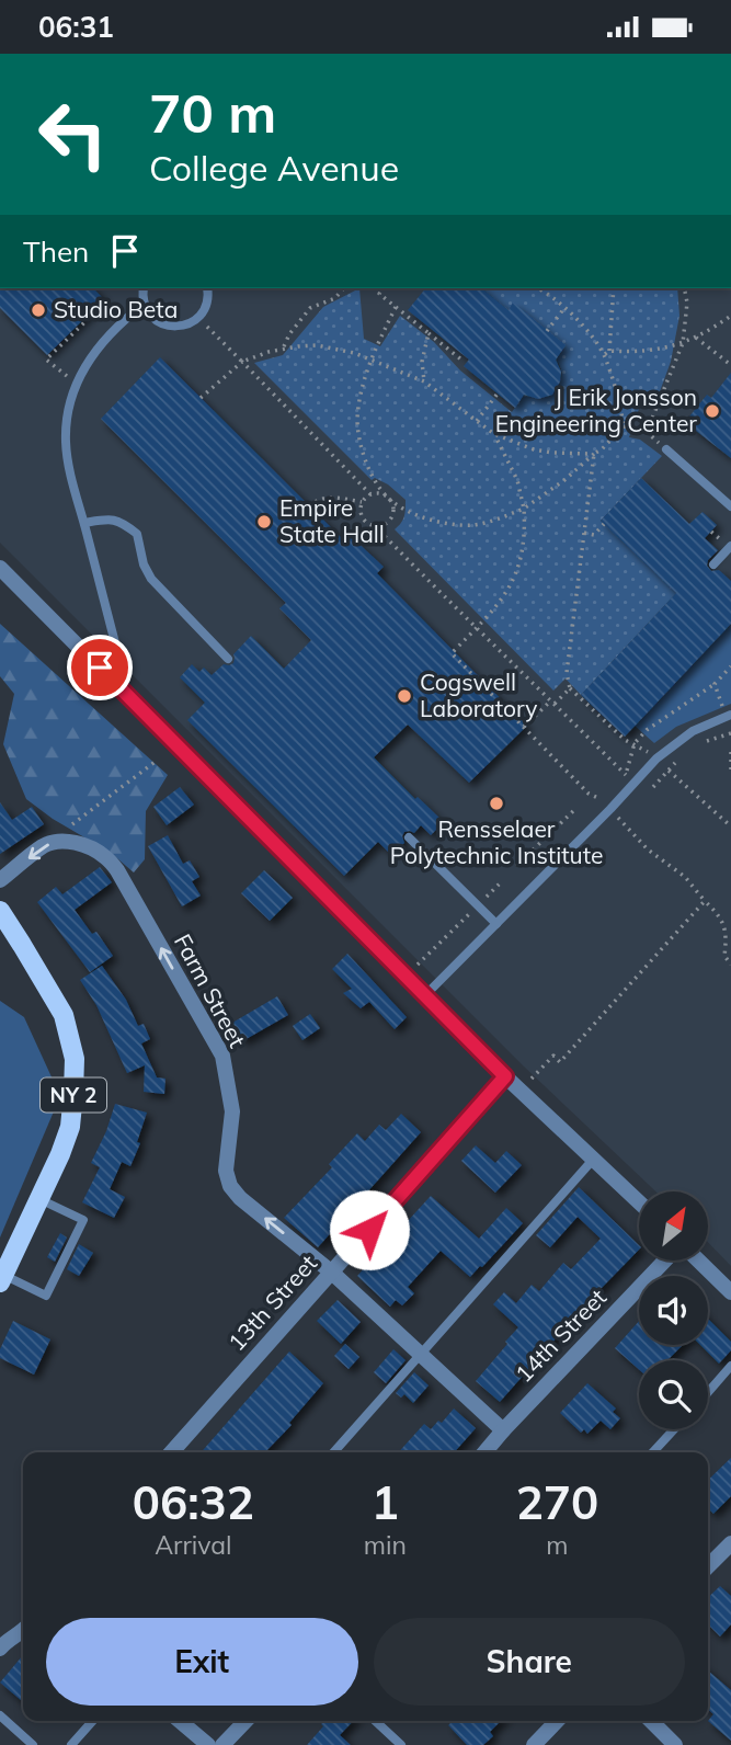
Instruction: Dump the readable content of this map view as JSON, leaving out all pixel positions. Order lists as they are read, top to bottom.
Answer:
{
  "streets": {
    "main road": ["NY 2"],
    "street": ["Farm Street", "13th Street", "14th Street"]
  },
  "crossings": [
    ["Farm Street", "13th Street"],
    ["Farm Street", "14th Street"]
  ],
  "one_way": ["Farm Street"],
  "places": [
    "Studio Beta",
    "J Erik Jonsson Engineering Center",
    "Empire State Hall",
    "Cogswell Laboratory",
    "Rensselaer Polytechnic Institute"
  ],
  "north": "top right",
  "page": {
    "status": "06:31",
    "turn": ["70 m", "College Avenue"],
    "then": "Then",
    "eta": [
      "06:32",
      "Arrival",
      "1",
      "min",
      "270",
      "m"
    ],
    "buttons": ["Exit", "Share"]
  }
}
